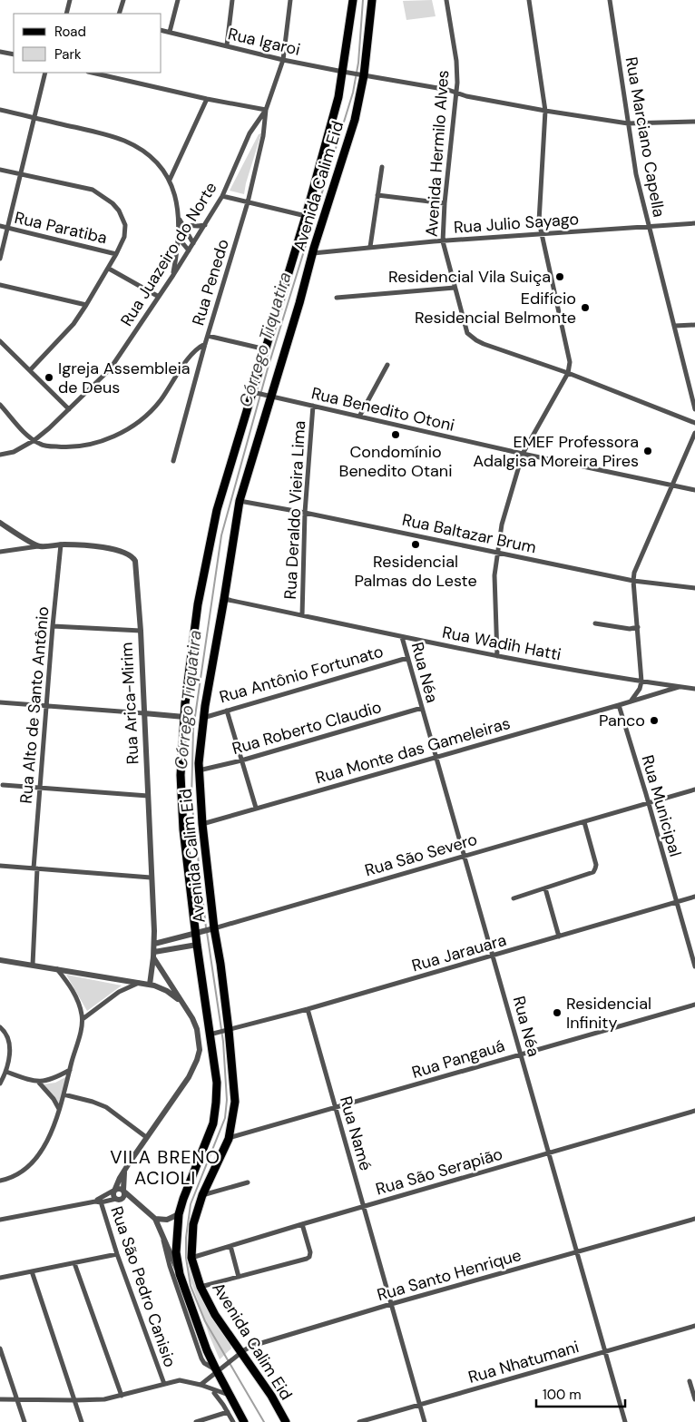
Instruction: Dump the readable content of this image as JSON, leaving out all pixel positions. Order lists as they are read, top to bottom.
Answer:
{
  "streets": {
    "main road": ["Avenida Calim Eid"],
    "street": [
      "Rua Igaroi",
      "Rua Marciano Capella",
      "Avenida Hermilo Alves",
      "Rua Julio Sayago",
      "Rua Paratiba",
      "Rua Juazeiro do Norte",
      "Rua Penedo",
      "Rua Benedito Otoni",
      "Rua Deraldo Vieira Lima",
      "Rua Baltazar Brum",
      "Rua Wadih Hatti",
      "Rua Néa",
      "Rua Antônio Fortunato",
      "Rua Arica-Mirim",
      "Rua Alto de Santo Antônio",
      "Rua Roberto Claudio",
      "Rua Monte das Gameleiras",
      "Rua Municipal",
      "Rua São Severo",
      "Rua Jarauara",
      "Rua Pangauá",
      "Rua Namé",
      "Rua São Serapião",
      "Rua Santo Henrique",
      "Rua São Pedro Canisio",
      "Rua Nhatumani"
    ]
  },
  "crossings": [
    ["Rua Igaroi", "Rua Marciano Capella"],
    ["Rua Igaroi", "Avenida Hermilo Alves"],
    ["Rua Igaroi", "Avenida Calim Eid"],
    ["Rua Igaroi", "Rua Juazeiro do Norte"],
    ["Rua Marciano Capella", "Rua Julio Sayago"],
    ["Avenida Hermilo Alves", "Rua Julio Sayago"],
    ["Avenida Calim Eid", "Rua Julio Sayago"],
    ["Avenida Calim Eid", "Rua Benedito Otoni"],
    ["Avenida Calim Eid", "Rua Baltazar Brum"],
    ["Avenida Calim Eid", "Rua Wadih Hatti"],
    ["Avenida Calim Eid", "Rua Antônio Fortunato"],
    ["Avenida Calim Eid", "Rua Roberto Claudio"],
    ["Avenida Calim Eid", "Rua Monte das Gameleiras"],
    ["Avenida Calim Eid", "Rua São Severo"],
    ["Avenida Calim Eid", "Rua Jarauara"],
    ["Avenida Calim Eid", "Rua Pangauá"],
    ["Avenida Calim Eid", "Rua São Serapião"],
    ["Avenida Calim Eid", "Rua Santo Henrique"],
    ["Rua Juazeiro do Norte", "Rua Penedo"],
    ["Rua Benedito Otoni", "Rua Deraldo Vieira Lima"],
    ["Rua Deraldo Vieira Lima", "Rua Baltazar Brum"],
    ["Rua Deraldo Vieira Lima", "Rua Wadih Hatti"],
    ["Rua Wadih Hatti", "Rua Néa"],
    ["Rua Wadih Hatti", "Rua Monte das Gameleiras"],
    ["Rua Néa", "Rua Antônio Fortunato"],
    ["Rua Néa", "Rua Roberto Claudio"],
    ["Rua Néa", "Rua Monte das Gameleiras"],
    ["Rua Néa", "Rua São Severo"],
    ["Rua Néa", "Rua Jarauara"],
    ["Rua Néa", "Rua Pangauá"],
    ["Rua Néa", "Rua São Serapião"],
    ["Rua Néa", "Rua Santo Henrique"],
    ["Rua Néa", "Rua Nhatumani"],
    ["Rua Arica-Mirim", "Rua Alto de Santo Antônio"],
    ["Rua Arica-Mirim", "Rua São Severo"],
    ["Rua Monte das Gameleiras", "Rua Municipal"],
    ["Rua Municipal", "Rua São Severo"],
    ["Rua Municipal", "Rua Jarauara"],
    ["Rua Jarauara", "Rua Namé"],
    ["Rua Pangauá", "Rua Namé"],
    ["Rua Namé", "Rua São Serapião"],
    ["Rua Namé", "Rua Santo Henrique"],
    ["Rua Namé", "Rua Nhatumani"]
  ],
  "districts": ["VILA BRENO ACIOLI"],
  "water": ["Córrego Tiquatira"],
  "places": [
    "Residencial Vila Suiça",
    "Edifício Residencial Belmonte",
    "Igreja Assembleia de Deus",
    "Condomínio Benedito Otani",
    "EMEF Professora Adalgisa Moreira Pires",
    "Residencial Palmas do Leste",
    "Panco",
    "Residencial Infinity"
  ],
  "legend": ["Road", "Park"],
  "scale_bar": "100 m"
}
